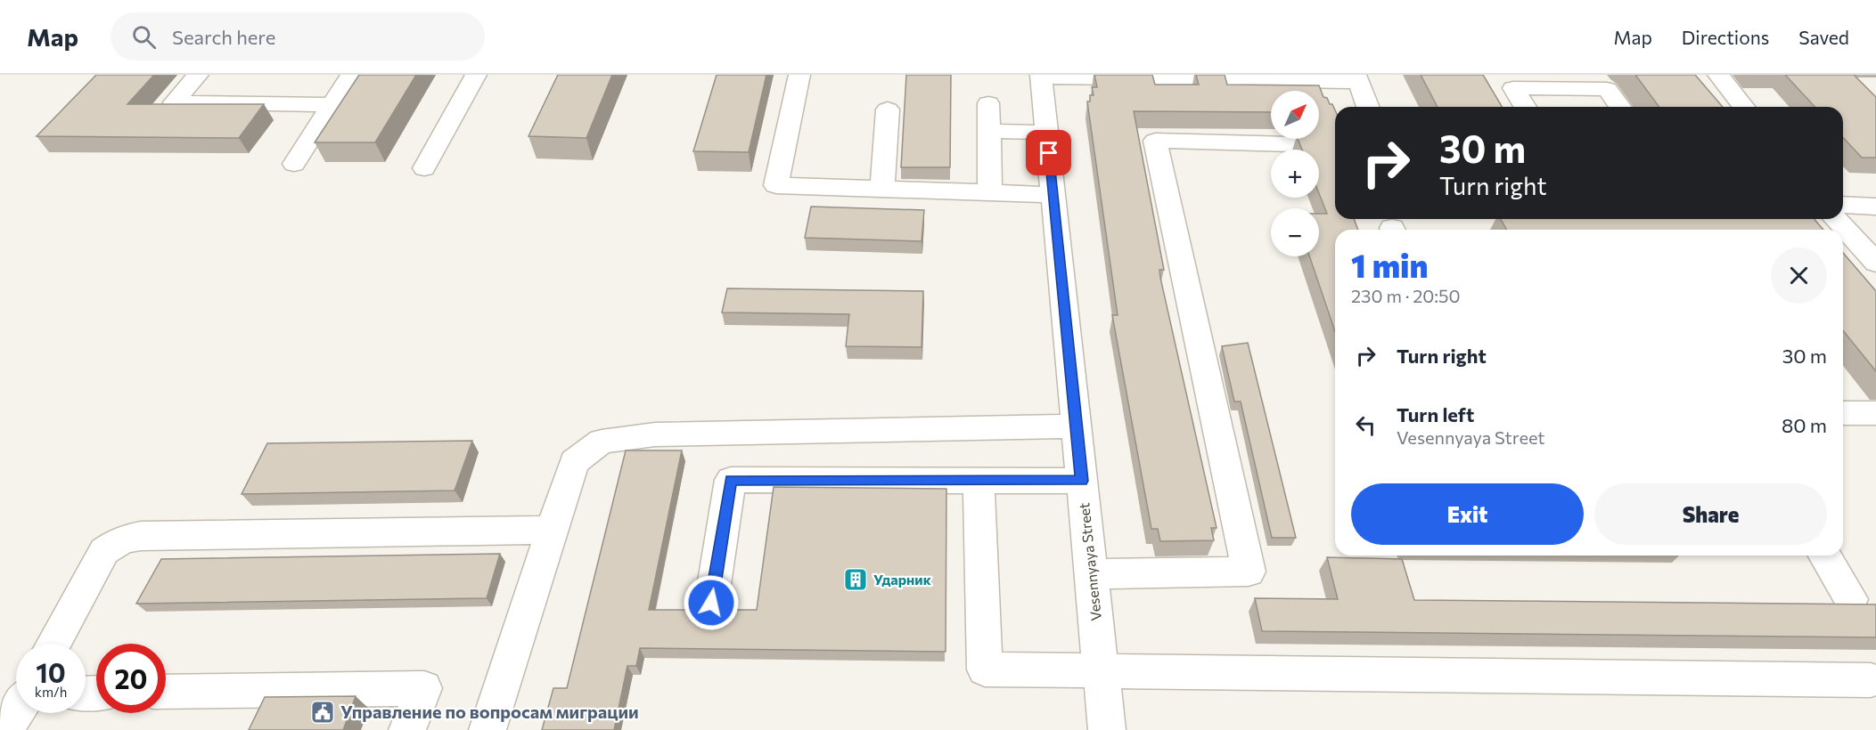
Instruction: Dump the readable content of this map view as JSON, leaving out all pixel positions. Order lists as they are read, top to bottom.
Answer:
{
  "streets": {
    "street": ["Vesennyaya Street"]
  },
  "places": {
    "building": ["Ударник"],
    "public building": ["Управление по вопросам миграции"]
  },
  "north": "top right",
  "page": {
    "header": "Map",
    "search": "Search here",
    "nav": ["Map", "Directions", "Saved"],
    "map_buttons": ["+", "−"],
    "turn": ["30 m", "Turn right"],
    "heading": ["1 min", "230 m · 20:50"],
    "list": [
      {
        "name": "Turn right",
        "value": "30 m"
      },
      {
        "name": "Turn left",
        "note": "Vesennyaya Street",
        "value": "80 m"
      }
    ],
    "buttons": ["Exit", "Share"],
    "speed": "10 km/h",
    "limit": "20"
  }
}
